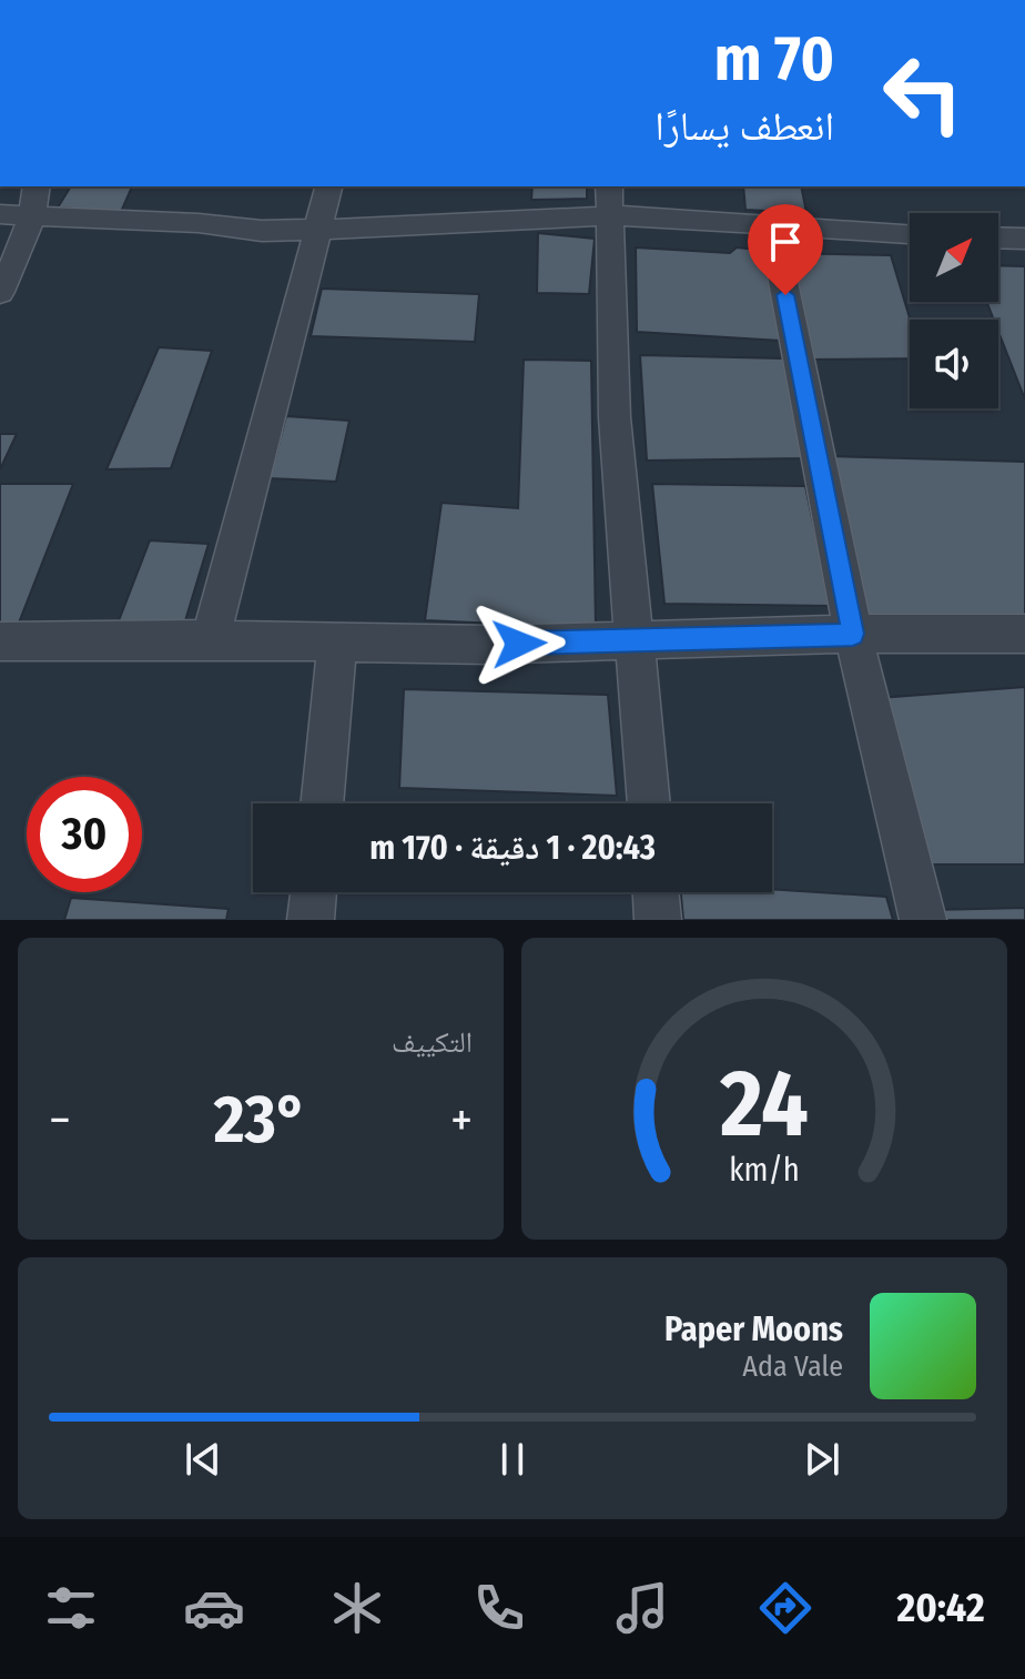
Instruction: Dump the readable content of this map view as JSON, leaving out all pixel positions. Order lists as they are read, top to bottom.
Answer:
{
  "north": "top right",
  "page": {
    "turn": ["70 m", "انعطف يسارًا"],
    "limit": "30",
    "trip": "20:43 · 1 دقيقة · 170 m",
    "tile": "التكييف",
    "heat": ["−", "23°", "+"],
    "song": ["Paper Moons", "Ada Vale"],
    "tabs": "20:42",
    "gauge": ["24", "km/h"]
  }
}
